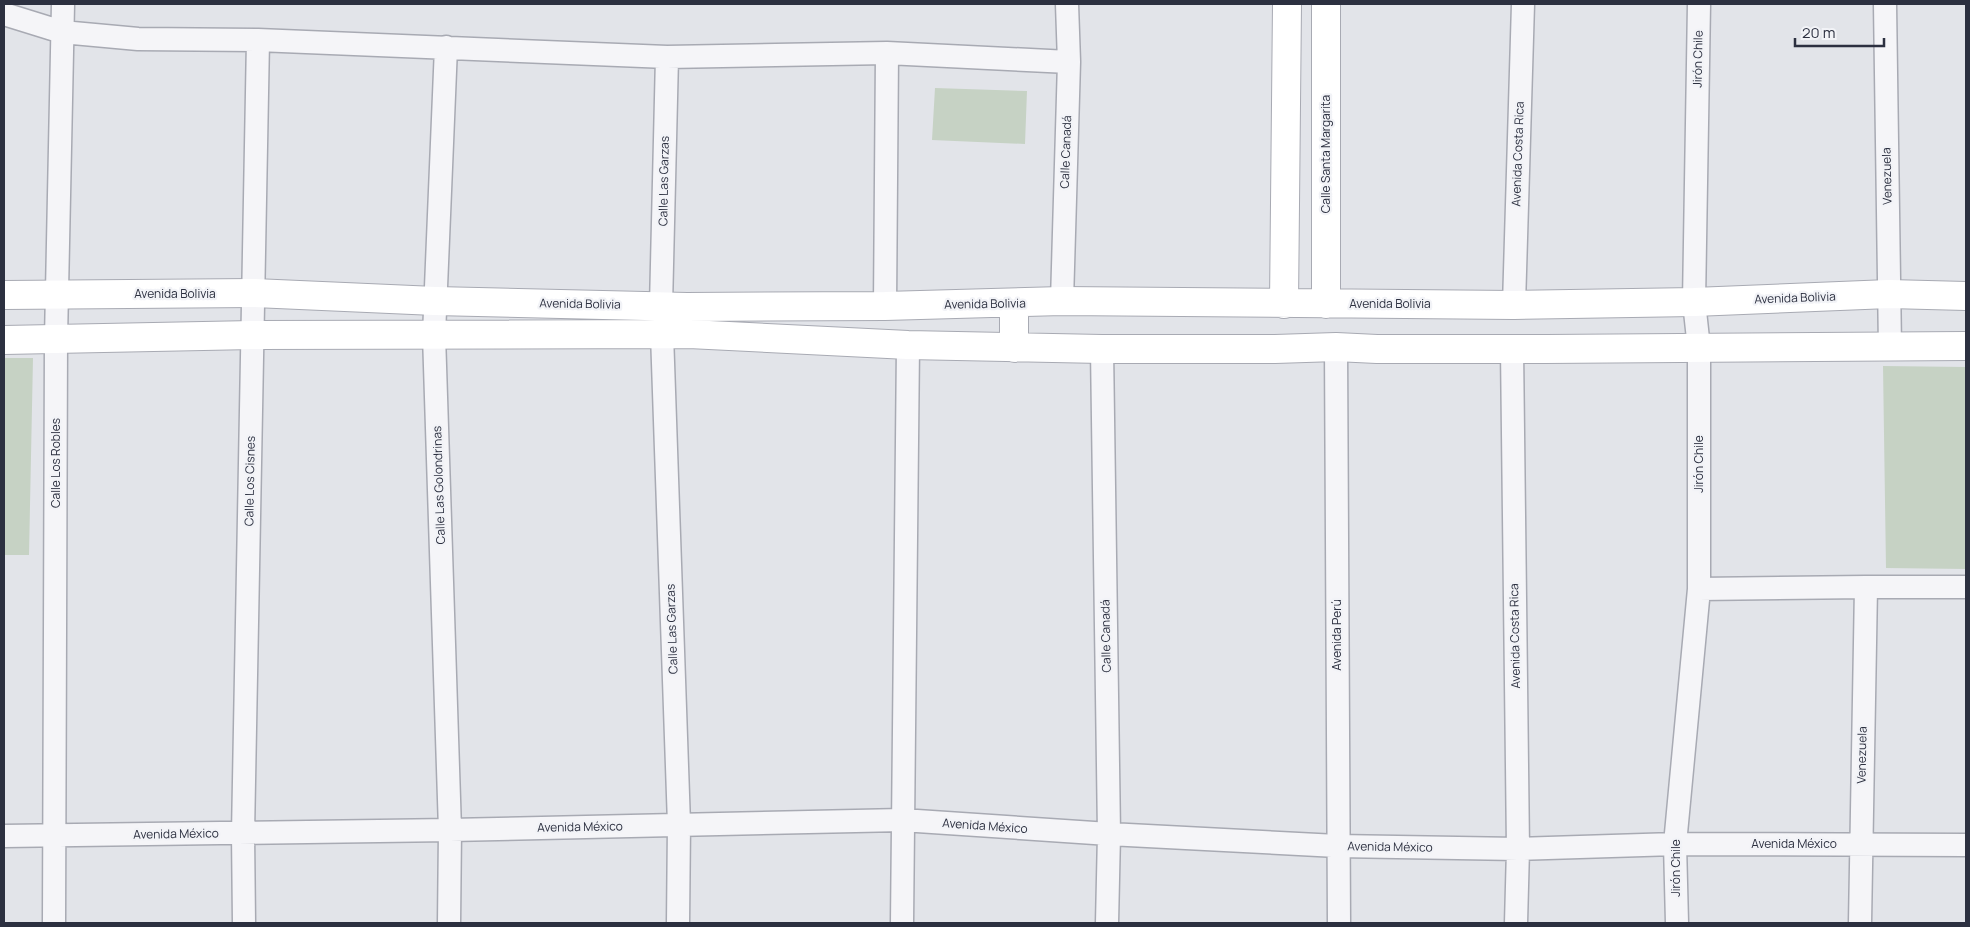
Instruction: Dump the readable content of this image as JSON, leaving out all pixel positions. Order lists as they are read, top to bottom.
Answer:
{
  "streets": {
    "main road": ["Calle Santa Margarita", "Avenida Bolivia"],
    "street": [
      "Jirón Chile",
      "Calle Canadá",
      "Avenida Costa Rica",
      "Venezuela",
      "Calle Las Garzas",
      "Calle Los Robles",
      "Calle Los Cisnes",
      "Calle Las Golondrinas",
      "Avenida Perú",
      "Avenida México"
    ]
  },
  "crossings": [
    ["Jirón Chile", "Avenida Bolivia"],
    ["Jirón Chile", "Avenida México"],
    ["Calle Canadá", "Avenida Bolivia"],
    ["Calle Canadá", "Avenida México"],
    ["Calle Santa Margarita", "Avenida Bolivia"],
    ["Avenida Costa Rica", "Avenida Bolivia"],
    ["Avenida Costa Rica", "Avenida México"],
    ["Venezuela", "Avenida Bolivia"],
    ["Venezuela", "Avenida México"],
    ["Calle Las Garzas", "Avenida Bolivia"],
    ["Calle Las Garzas", "Avenida México"],
    ["Avenida Bolivia", "Calle Los Robles"],
    ["Avenida Bolivia", "Calle Los Cisnes"],
    ["Avenida Bolivia", "Calle Las Golondrinas"],
    ["Calle Los Robles", "Avenida México"],
    ["Calle Los Cisnes", "Avenida México"],
    ["Calle Las Golondrinas", "Avenida México"],
    ["Avenida Perú", "Avenida México"]
  ],
  "scale_bar": "20 m"
}
